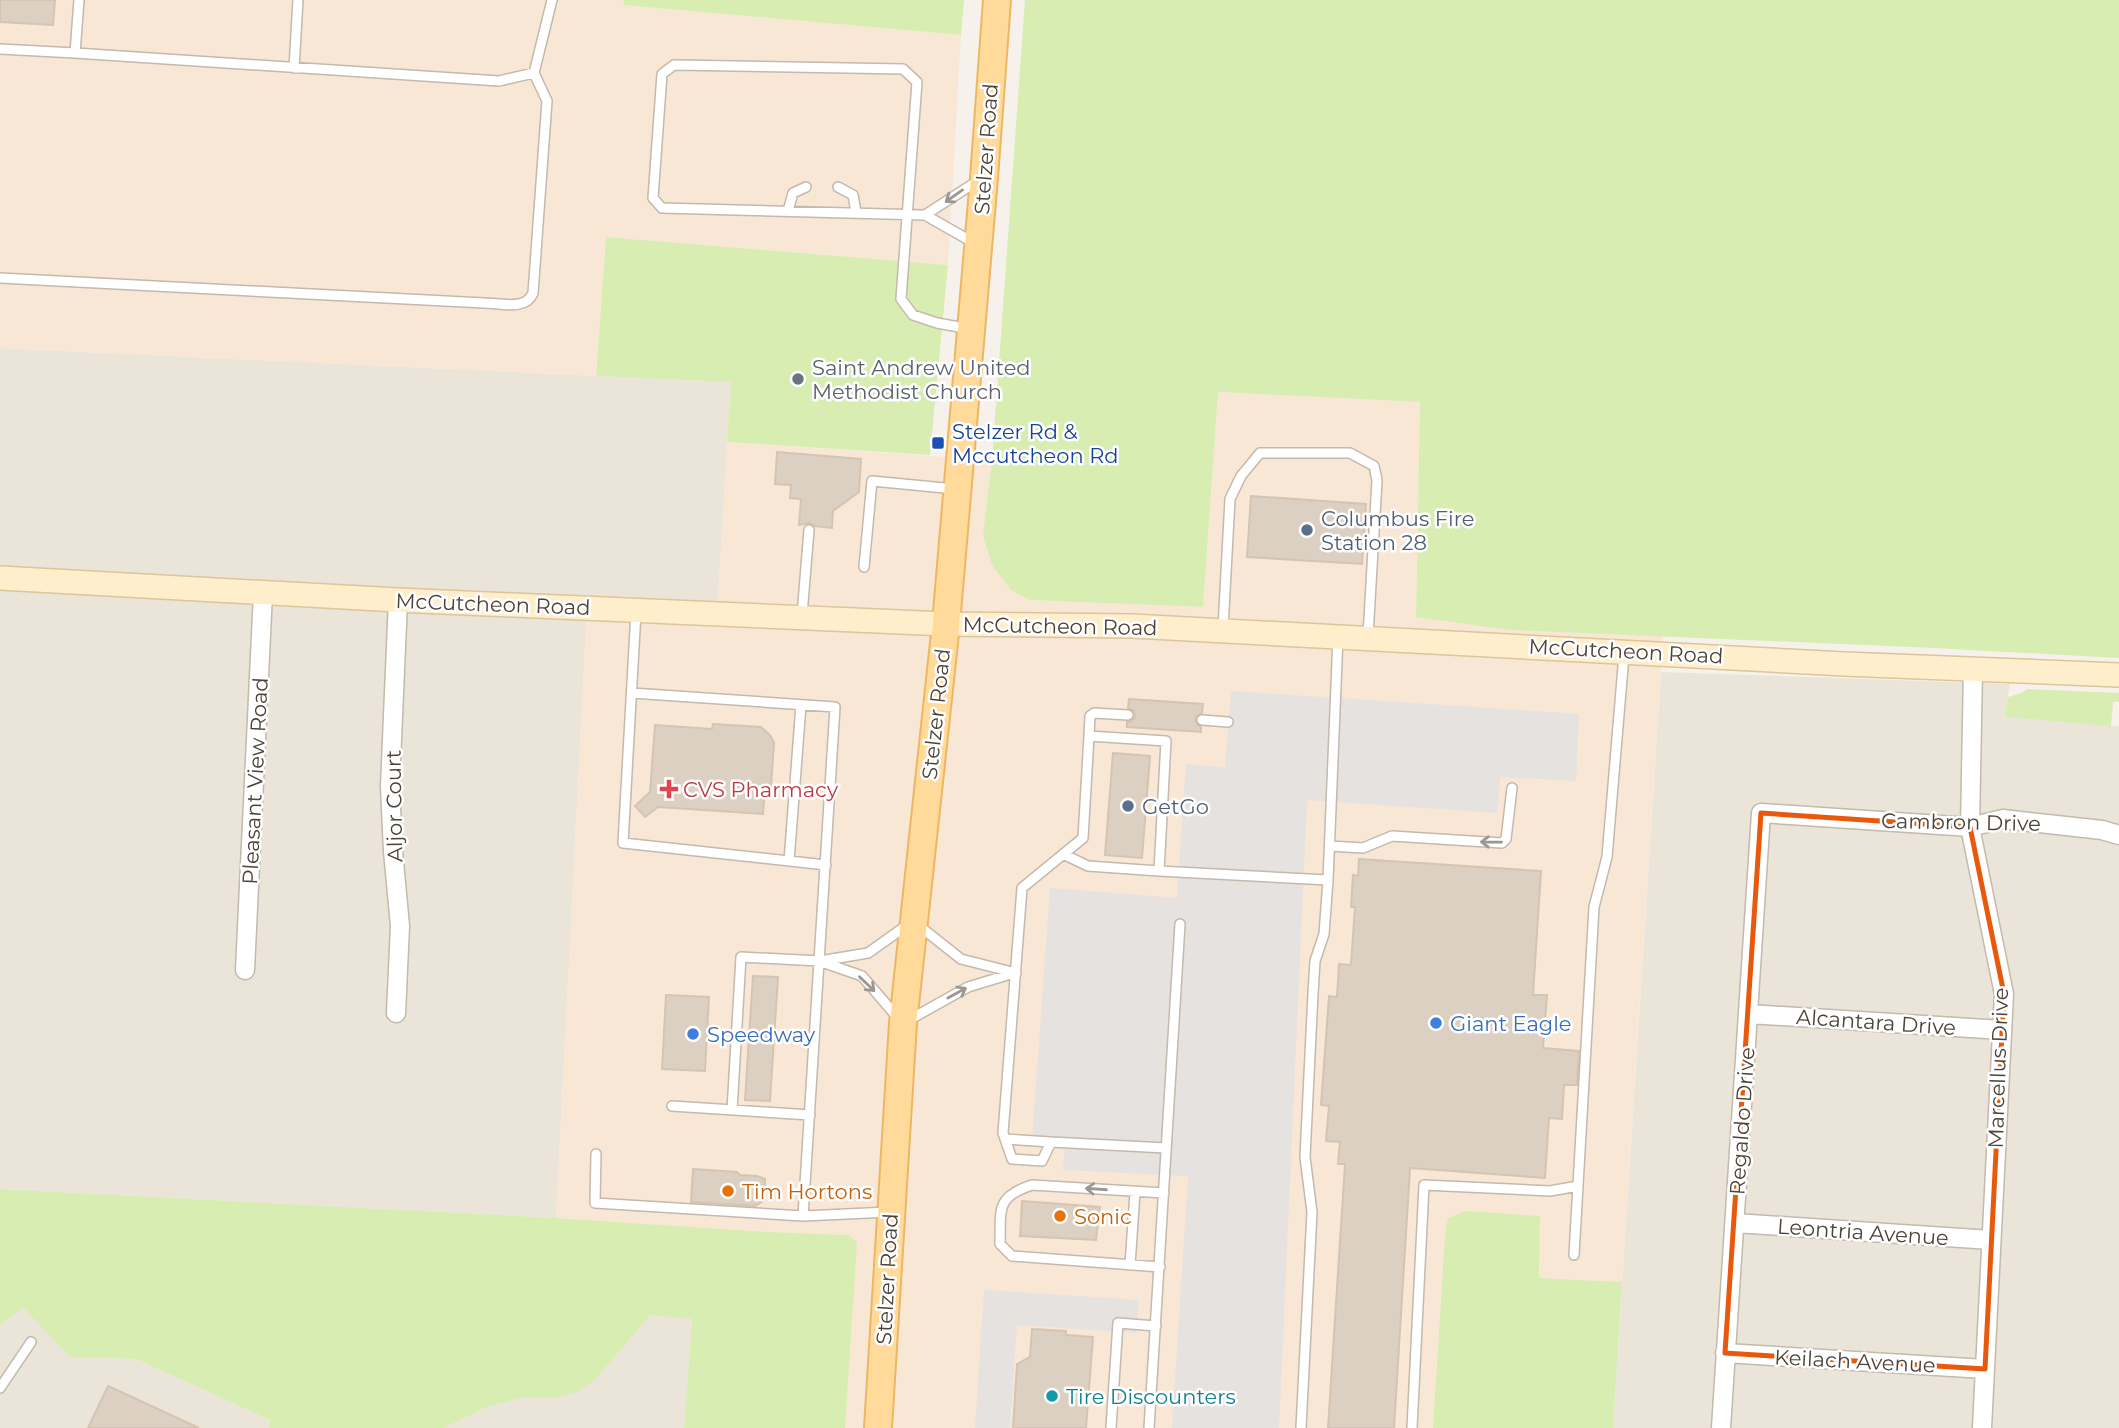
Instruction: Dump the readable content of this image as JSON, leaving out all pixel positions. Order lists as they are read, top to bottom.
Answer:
{
  "streets": {
    "main road": ["Stelzer Road", "McCutcheon Road"],
    "street": [
      "Pleasant View Road",
      "Aljor Court",
      "Cambron Drive",
      "Alcantara Drive",
      "Marcellus Drive",
      "Regaldo Drive",
      "Leontria Avenue",
      "Keilach Avenue"
    ]
  },
  "crossings": [
    ["Stelzer Road", "McCutcheon Road"],
    ["McCutcheon Road", "Pleasant View Road"],
    ["McCutcheon Road", "Aljor Court"],
    ["McCutcheon Road", "Marcellus Drive"],
    ["Cambron Drive", "Marcellus Drive"],
    ["Cambron Drive", "Regaldo Drive"],
    ["Alcantara Drive", "Marcellus Drive"],
    ["Alcantara Drive", "Regaldo Drive"],
    ["Marcellus Drive", "Leontria Avenue"],
    ["Marcellus Drive", "Keilach Avenue"],
    ["Regaldo Drive", "Leontria Avenue"],
    ["Regaldo Drive", "Keilach Avenue"]
  ],
  "places": {
    "other": [
      "Saint Andrew United Methodist Church",
      "Columbus Fire Station 28",
      "GetGo",
      "Giant Eagle",
      "Speedway",
      "Tim Hortons",
      "Sonic",
      "Tire Discounters"
    ],
    "transit": ["Stelzer Rd & Mccutcheon Rd"],
    "health": ["CVS Pharmacy"]
  }
}
